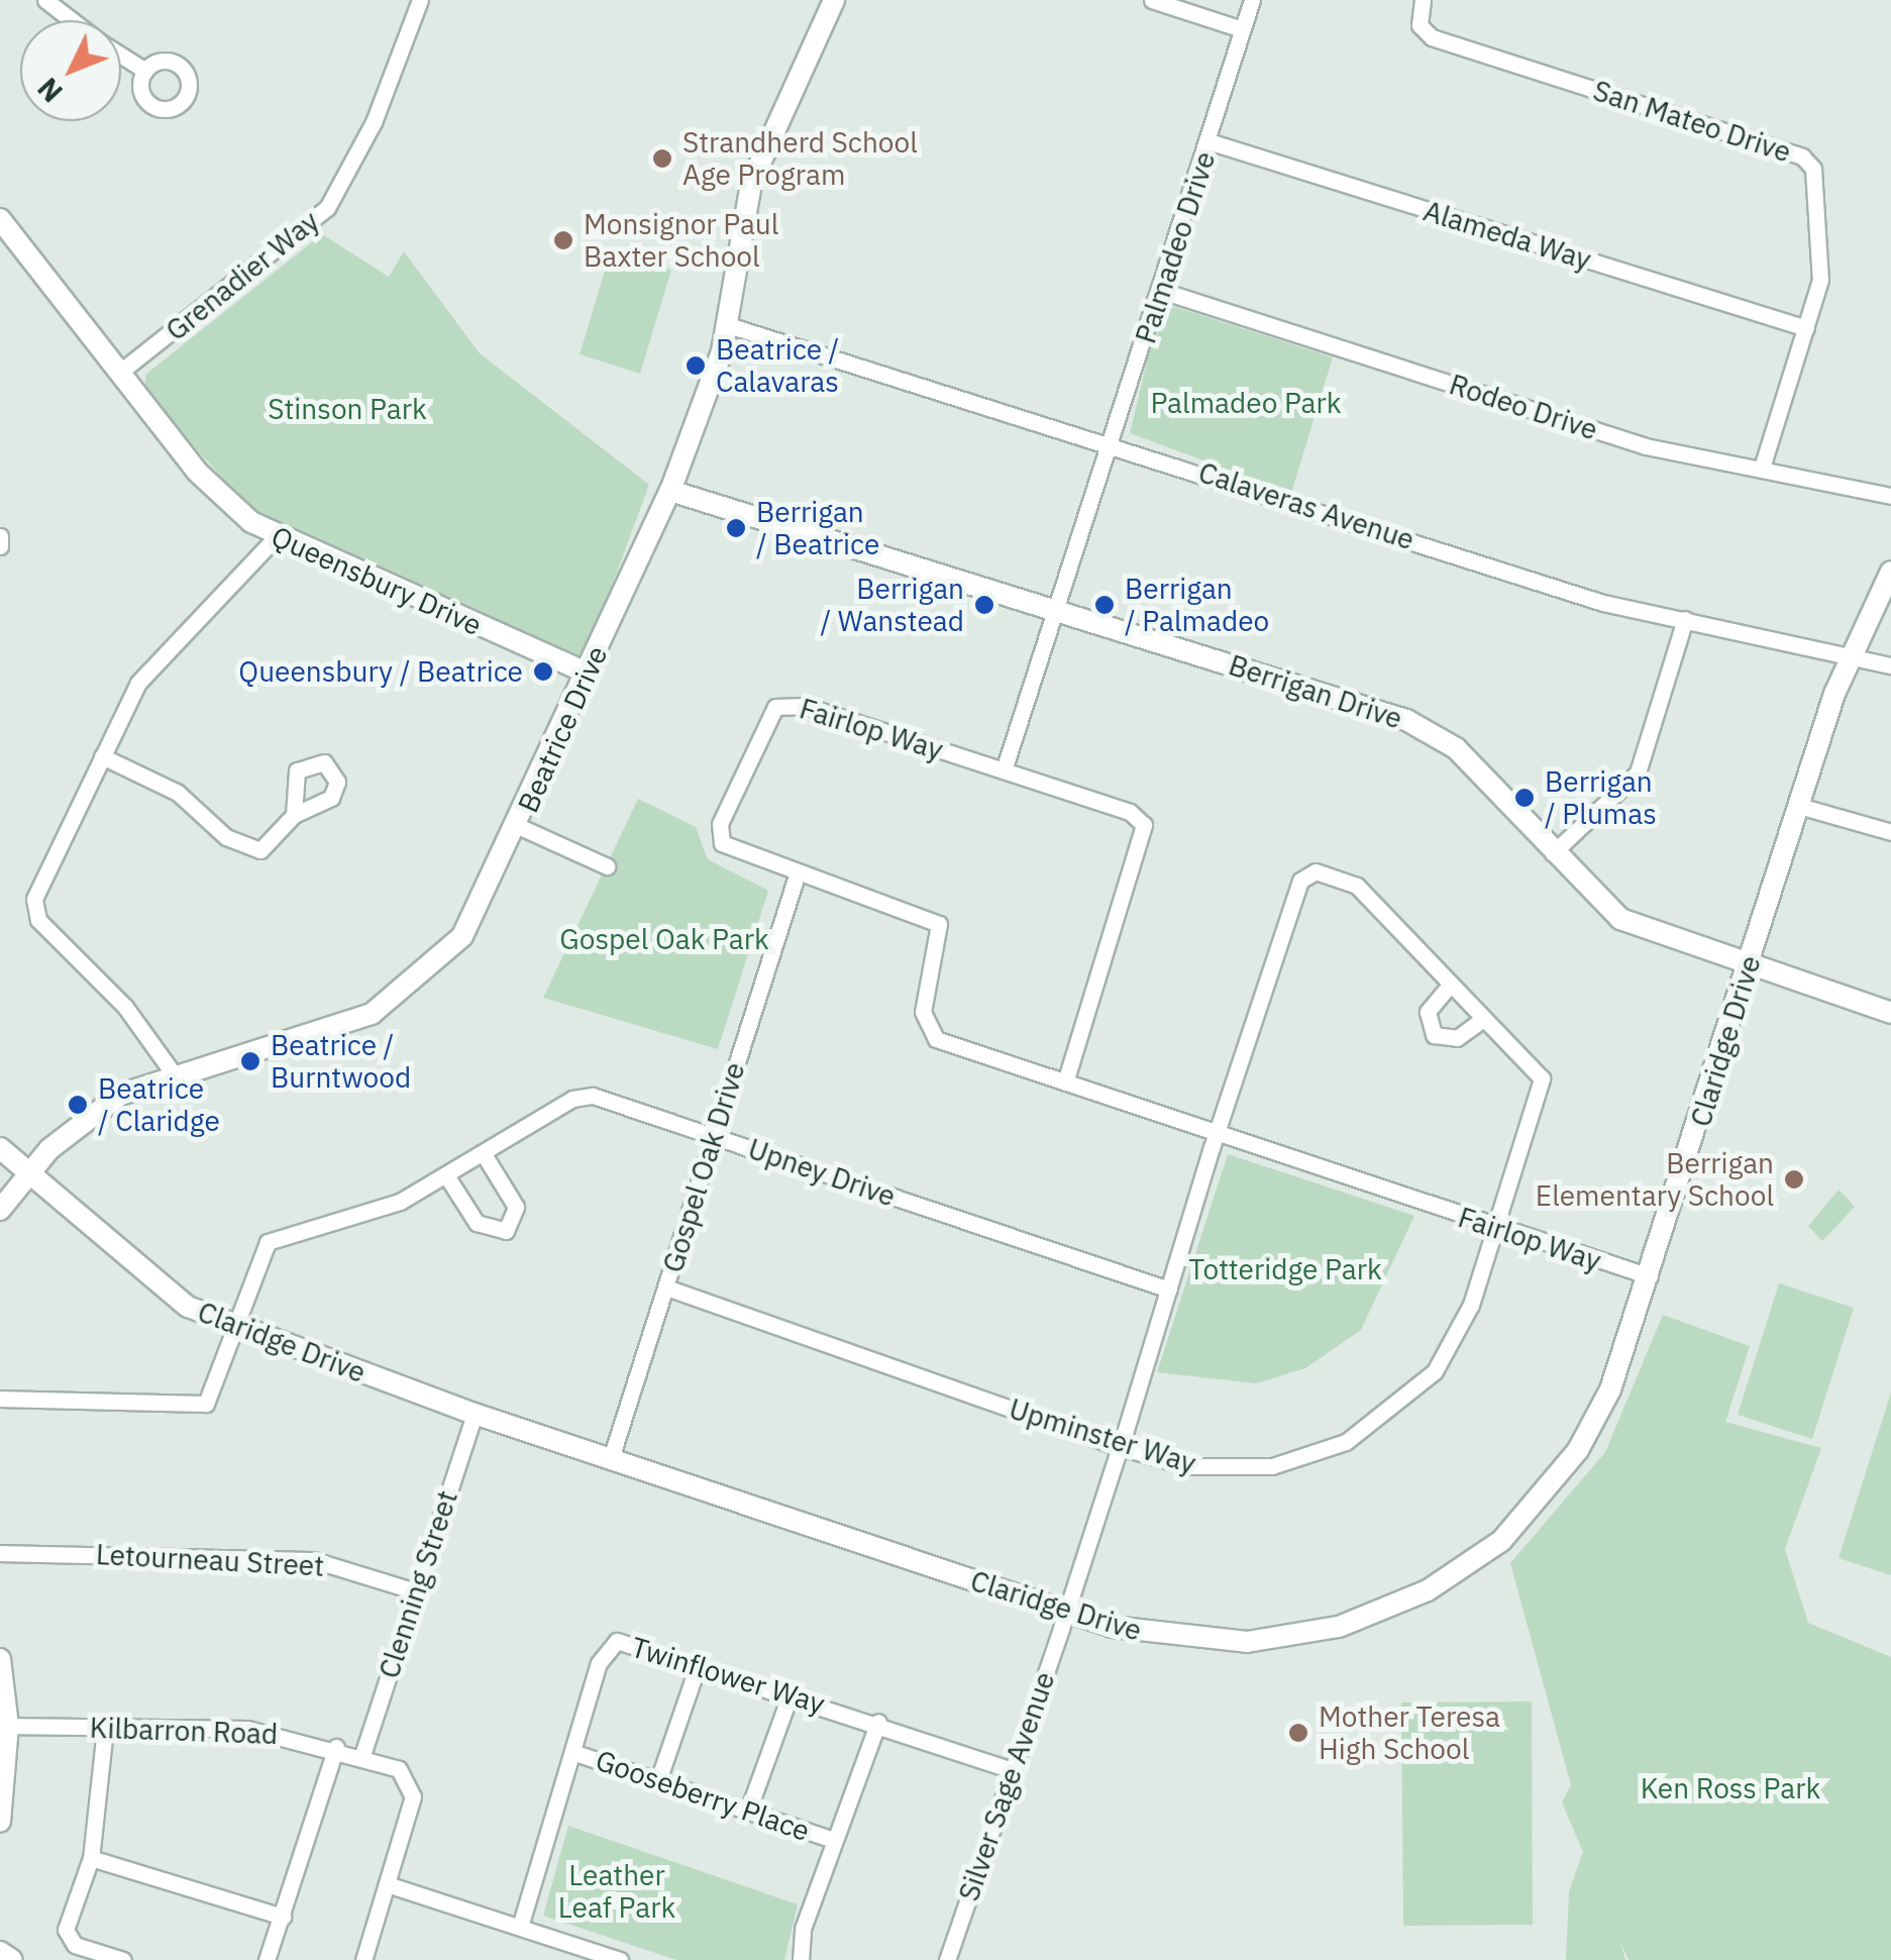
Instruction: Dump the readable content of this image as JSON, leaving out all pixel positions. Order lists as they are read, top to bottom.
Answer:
{
  "streets": {
    "street": [
      "San Mateo Drive",
      "Alameda Way",
      "Palmadeo Drive",
      "Grenadier Way",
      "Rodeo Drive",
      "Calaveras Avenue",
      "Queensbury Drive",
      "Berrigan Drive",
      "Beatrice Drive",
      "Fairlop Way",
      "Claridge Drive",
      "Gospel Oak Drive",
      "Upney Drive",
      "Upminster Way",
      "Letourneau Street",
      "Clenning Street",
      "Twinflower Way",
      "Kilbarron Road",
      "Silver Sage Avenue",
      "Gooseberry Place"
    ]
  },
  "crossings": [
    ["San Mateo Drive", "Alameda Way"],
    ["San Mateo Drive", "Rodeo Drive"],
    ["Alameda Way", "Palmadeo Drive"],
    ["Palmadeo Drive", "Rodeo Drive"],
    ["Palmadeo Drive", "Calaveras Avenue"],
    ["Palmadeo Drive", "Berrigan Drive"],
    ["Palmadeo Drive", "Fairlop Way"],
    ["Grenadier Way", "Queensbury Drive"],
    ["Calaveras Avenue", "Beatrice Drive"],
    ["Calaveras Avenue", "Claridge Drive"],
    ["Queensbury Drive", "Beatrice Drive"],
    ["Berrigan Drive", "Beatrice Drive"],
    ["Berrigan Drive", "Claridge Drive"],
    ["Beatrice Drive", "Claridge Drive"],
    ["Fairlop Way", "Claridge Drive"],
    ["Fairlop Way", "Gospel Oak Drive"],
    ["Fairlop Way", "Upminster Way"],
    ["Fairlop Way", "Silver Sage Avenue"],
    ["Claridge Drive", "Gospel Oak Drive"],
    ["Claridge Drive", "Upney Drive"],
    ["Claridge Drive", "Clenning Street"],
    ["Claridge Drive", "Silver Sage Avenue"],
    ["Gospel Oak Drive", "Upney Drive"],
    ["Gospel Oak Drive", "Upminster Way"],
    ["Upney Drive", "Silver Sage Avenue"],
    ["Upminster Way", "Silver Sage Avenue"],
    ["Letourneau Street", "Clenning Street"],
    ["Clenning Street", "Kilbarron Road"],
    ["Twinflower Way", "Silver Sage Avenue"],
    ["Twinflower Way", "Gooseberry Place"]
  ],
  "parks": [
    "Palmadeo Park",
    "Stinson Park",
    "Gospel Oak Park",
    "Totteridge Park",
    "Ken Ross Park",
    "Leather Leaf Park"
  ],
  "places": [
    "Strandherd School Age Program",
    "Monsignor Paul Baxter School",
    "Beatrice / Calavaras",
    "Berrigan / Beatrice",
    "Berrigan / Wanstead",
    "Berrigan / Palmadeo",
    "Queensbury / Beatrice",
    "Berrigan / Plumas",
    "Beatrice / Burntwood",
    "Beatrice / Claridge",
    "Berrigan Elementary School",
    "Mother Teresa High School"
  ],
  "north": "bottom left"
}
